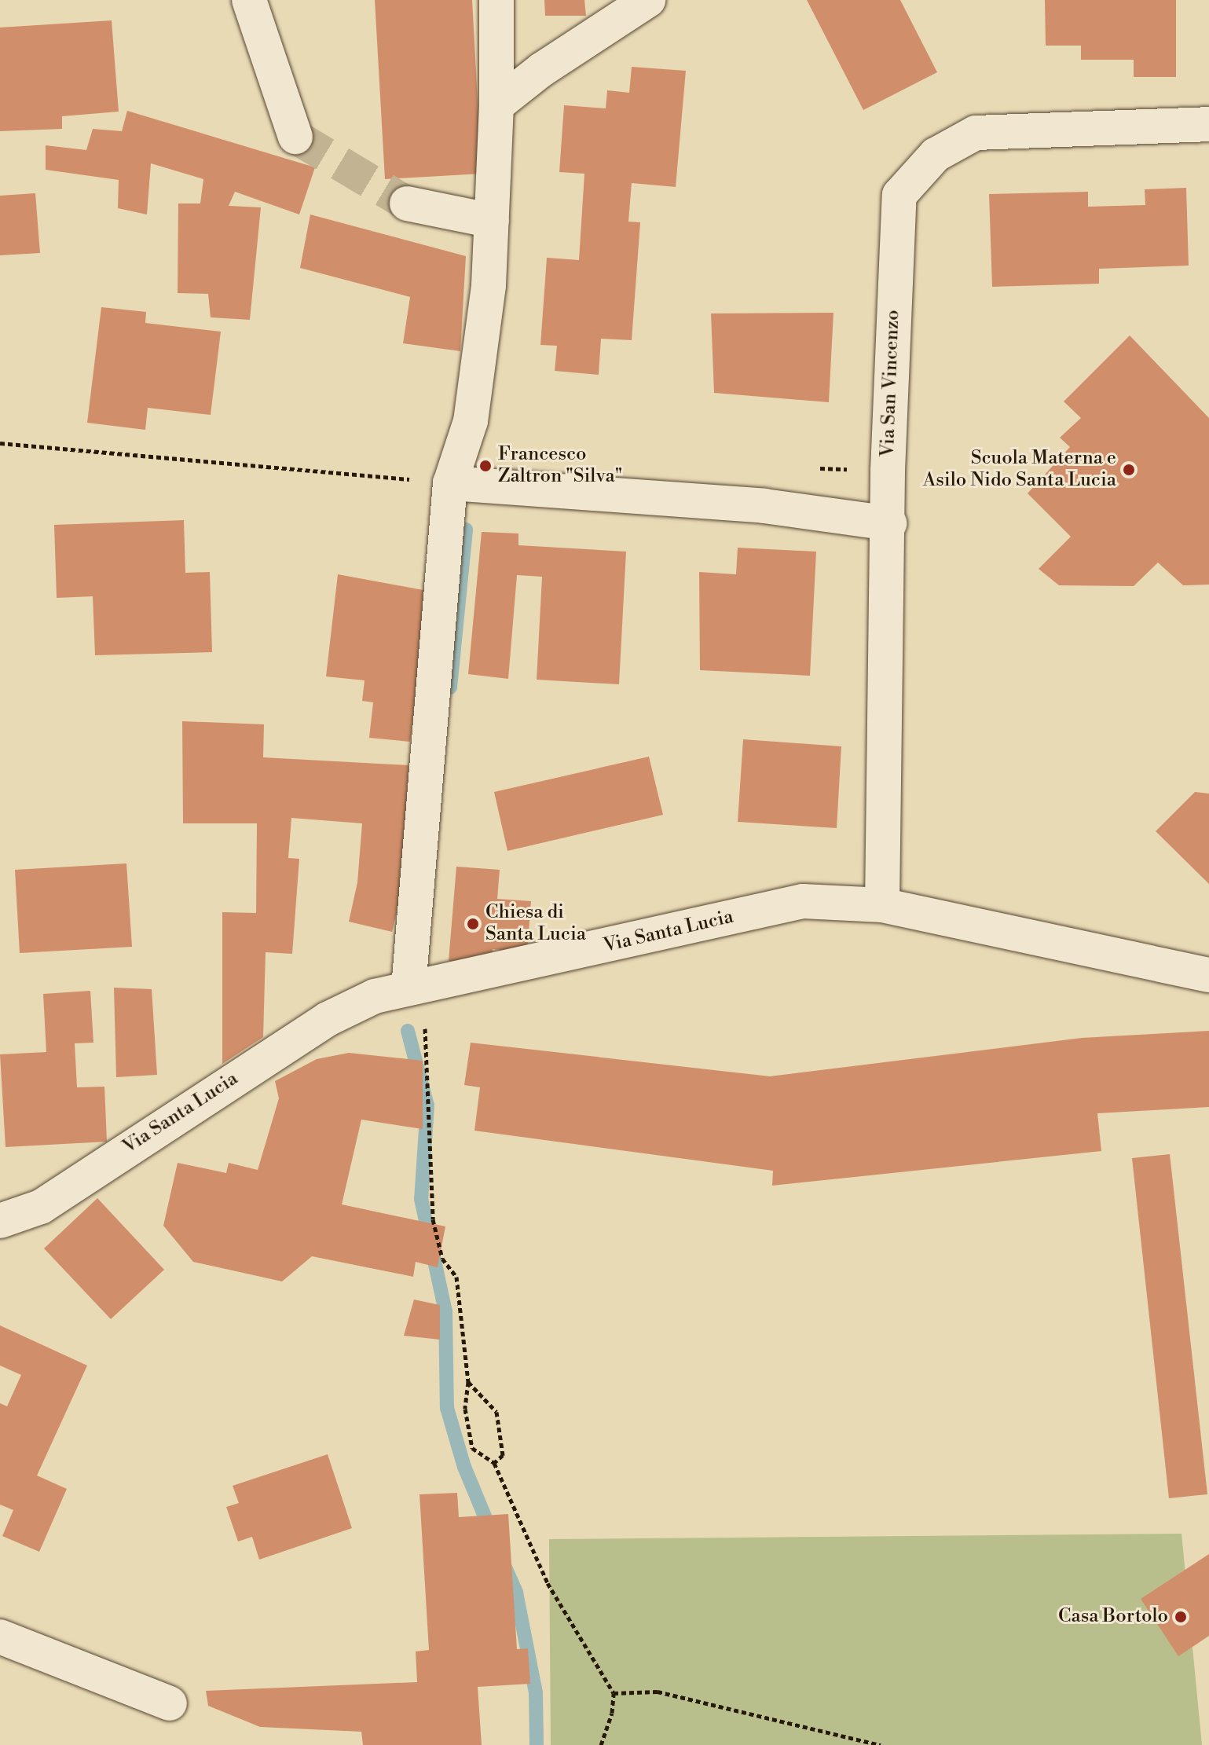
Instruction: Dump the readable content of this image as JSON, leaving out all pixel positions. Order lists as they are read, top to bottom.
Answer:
{
  "streets": {
    "street": ["Via San Vincenzo", "Via Santa Lucia"]
  },
  "crossings": [
    ["Via San Vincenzo", "Via Santa Lucia"]
  ],
  "places": [
    "Francesco Zaltron \"Silva\"",
    "Scuola Materna e Asilo Nido Santa Lucia",
    "Chiesa di Santa Lucia",
    "Casa Bortolo"
  ]
}
